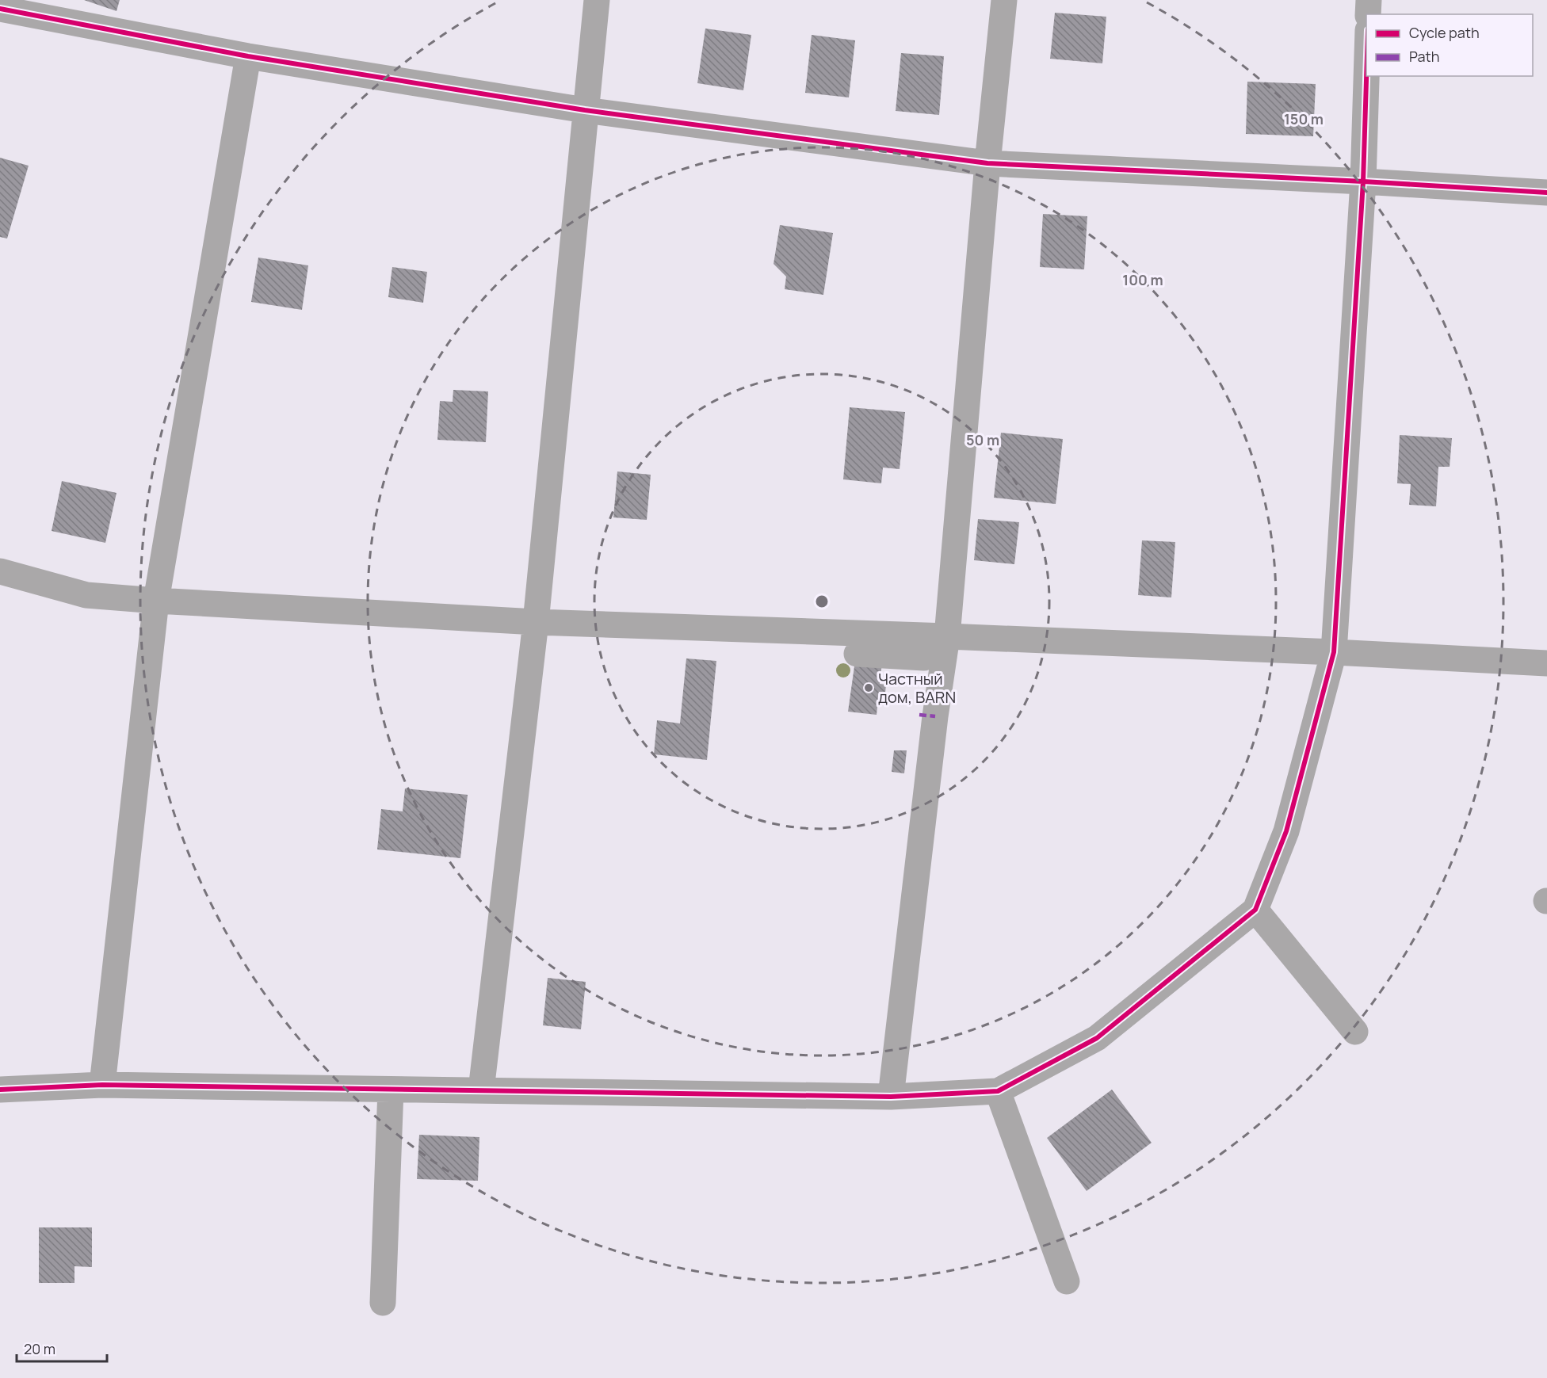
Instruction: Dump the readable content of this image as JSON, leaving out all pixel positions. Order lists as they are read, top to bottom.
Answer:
{
  "places": ["Частный дом, BARN"],
  "legend": ["Cycle path", "Path"],
  "scale_bar": "20 m",
  "rings": ["150 m", "100 m", "50 m"]
}
